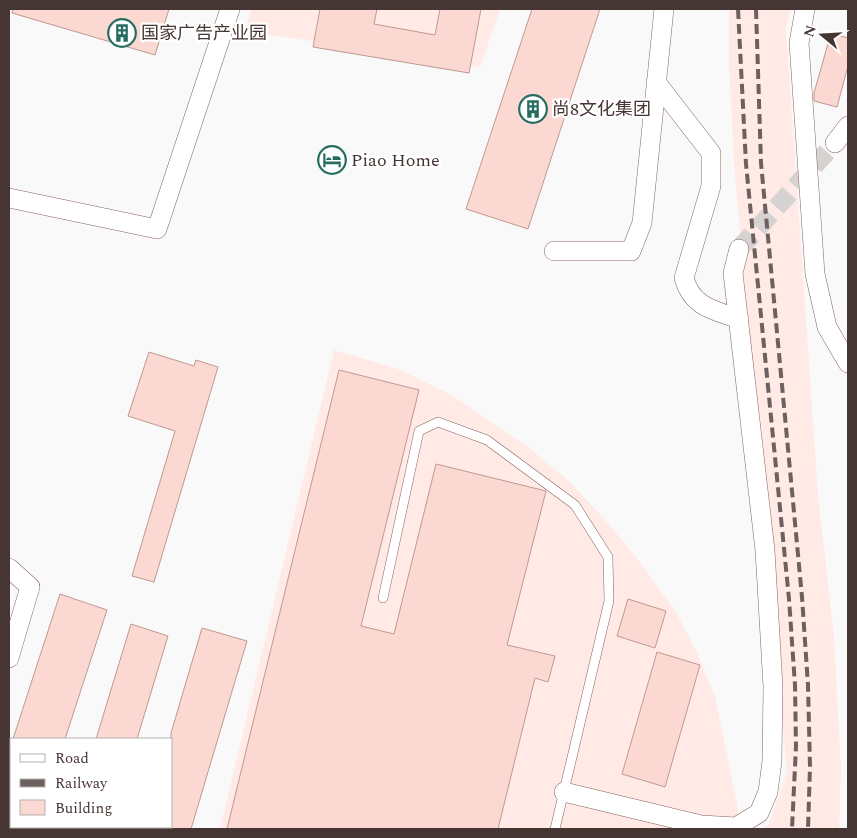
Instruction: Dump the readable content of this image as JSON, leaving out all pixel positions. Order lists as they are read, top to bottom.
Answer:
{
  "places": {
    "building": ["国家广告产业园", "尚8文化集团"],
    "hotel": ["Piao Home"]
  },
  "legend": ["Road", "Railway", "Building"],
  "north": "left"
}
